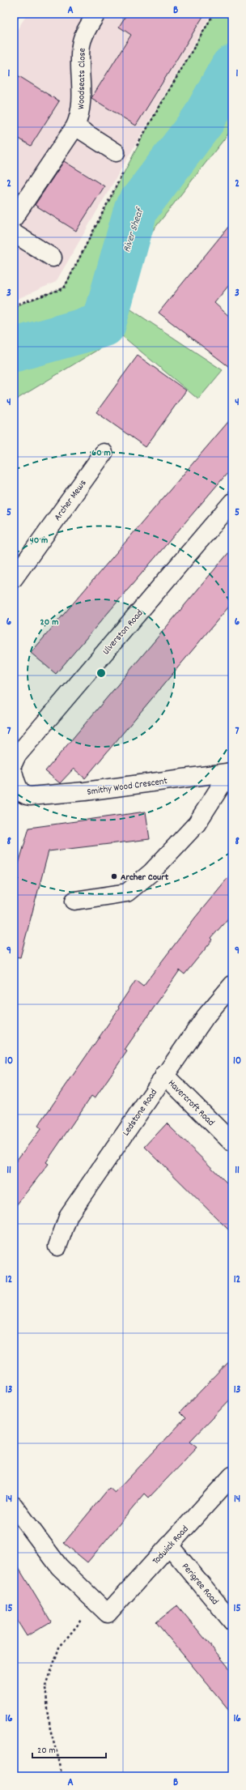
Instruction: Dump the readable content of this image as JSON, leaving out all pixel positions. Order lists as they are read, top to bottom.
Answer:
{
  "streets": {
    "street": [
      "Woodseats Close",
      "Archer Mews",
      "Ulverston Road",
      "Smithy Wood Crescent",
      "Havercroft Road",
      "Ledstone Road",
      "Todwick Road",
      "Perigree Road"
    ]
  },
  "crossings": [
    ["Havercroft Road", "Ledstone Road"],
    ["Todwick Road", "Perigree Road"]
  ],
  "water": ["River Sheaf"],
  "places": ["Archer Court"],
  "scale_bar": "20 m",
  "grid": {
    "columns": ["A", "B"],
    "rows": [
      "1",
      "2",
      "3",
      "4",
      "5",
      "6",
      "7",
      "8",
      "9",
      "10",
      "11",
      "12",
      "13",
      "14",
      "15",
      "16"
    ]
  },
  "rings": ["60 m", "40 m", "20 m"]
}
